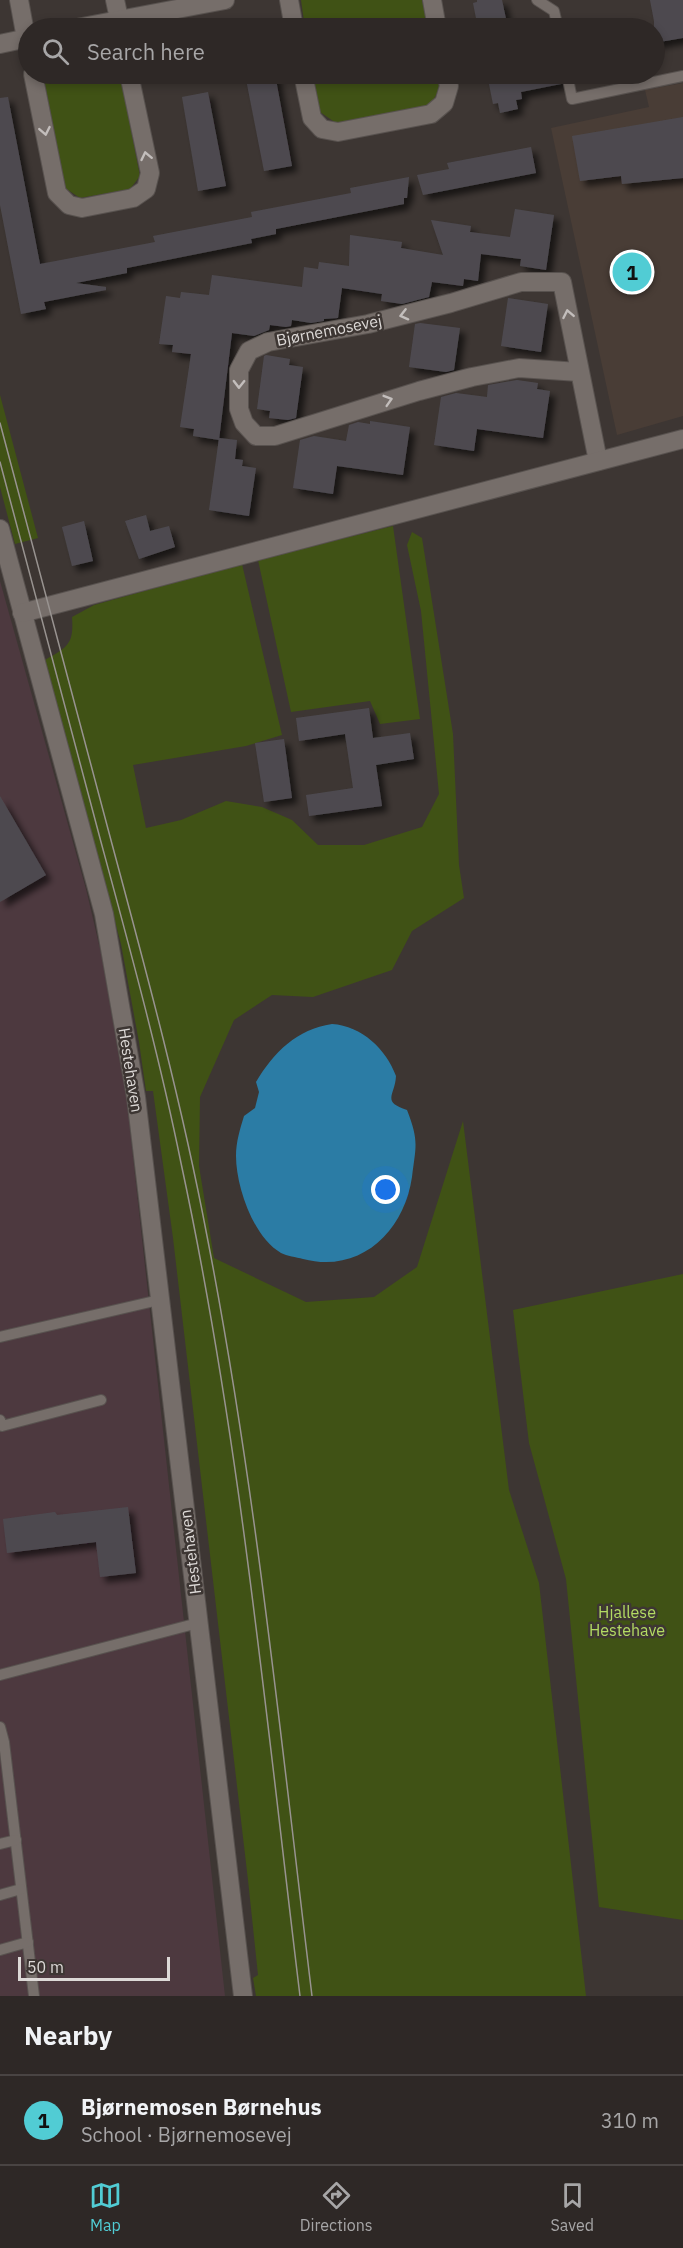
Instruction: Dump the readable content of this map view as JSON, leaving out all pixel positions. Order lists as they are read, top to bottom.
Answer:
{
  "streets": {
    "street": ["Bjørnemosevej", "Hestehaven"]
  },
  "parks": ["Hjallese Hestehave"],
  "scale_bar": "50 m",
  "page": {
    "search": "Search here",
    "pins": "1",
    "scale": "50 m",
    "heading": "Nearby",
    "list": [
      {
        "mark": "1",
        "name": "Bjørnemosen Børnehus",
        "note": "School · Bjørnemosevej",
        "value": "310 m"
      }
    ],
    "nav": ["Map", "Directions", "Saved"]
  }
}
